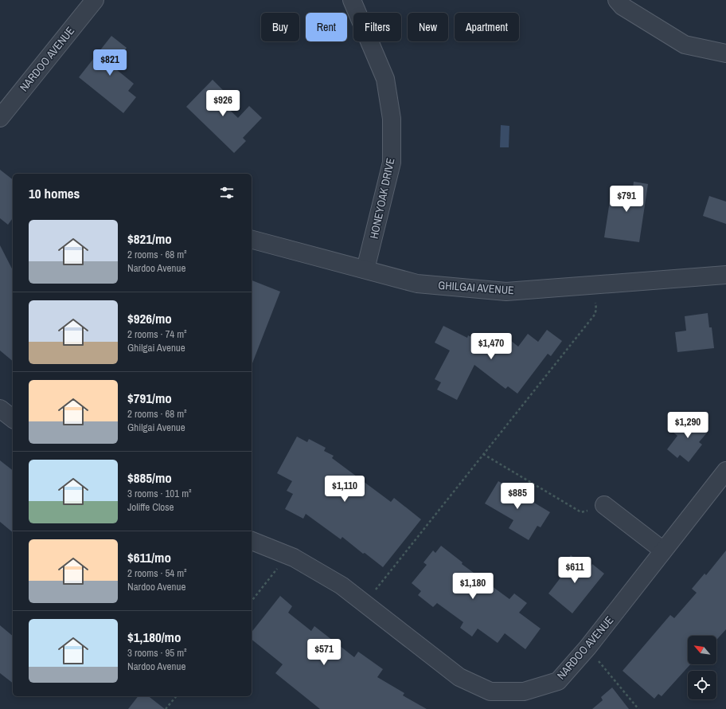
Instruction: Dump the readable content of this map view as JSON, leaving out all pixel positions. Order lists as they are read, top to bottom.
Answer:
{
  "streets": {
    "street": ["NARDOO AVENUE", "HONEYOAK DRIVE", "GHILGAI AVENUE"]
  },
  "crossings": [
    ["HONEYOAK DRIVE", "GHILGAI AVENUE"]
  ],
  "north": "top left",
  "page": {
    "chip": [
      "Buy",
      "Rent",
      "Filters",
      "New",
      "Apartment"
    ],
    "price": [
      "$821",
      "$926",
      "$791",
      "$1,470",
      "$1,290",
      "$1,110",
      "$885",
      "$611",
      "$1,180",
      "$571"
    ],
    "heading": "10 homes",
    "list": [
      {
        "name": "$821/mo",
        "note": "2 rooms · 68 m² · Nardoo Avenue"
      },
      {
        "name": "$926/mo",
        "note": "2 rooms · 74 m² · Ghilgai Avenue"
      },
      {
        "name": "$791/mo",
        "note": "2 rooms · 68 m² · Ghilgai Avenue"
      },
      {
        "name": "$885/mo",
        "note": "3 rooms · 101 m² · Joliffe Close"
      },
      {
        "name": "$611/mo",
        "note": "2 rooms · 54 m² · Nardoo Avenue"
      },
      {
        "name": "$1,180/mo",
        "note": "3 rooms · 95 m² · Nardoo Avenue"
      }
    ]
  }
}
